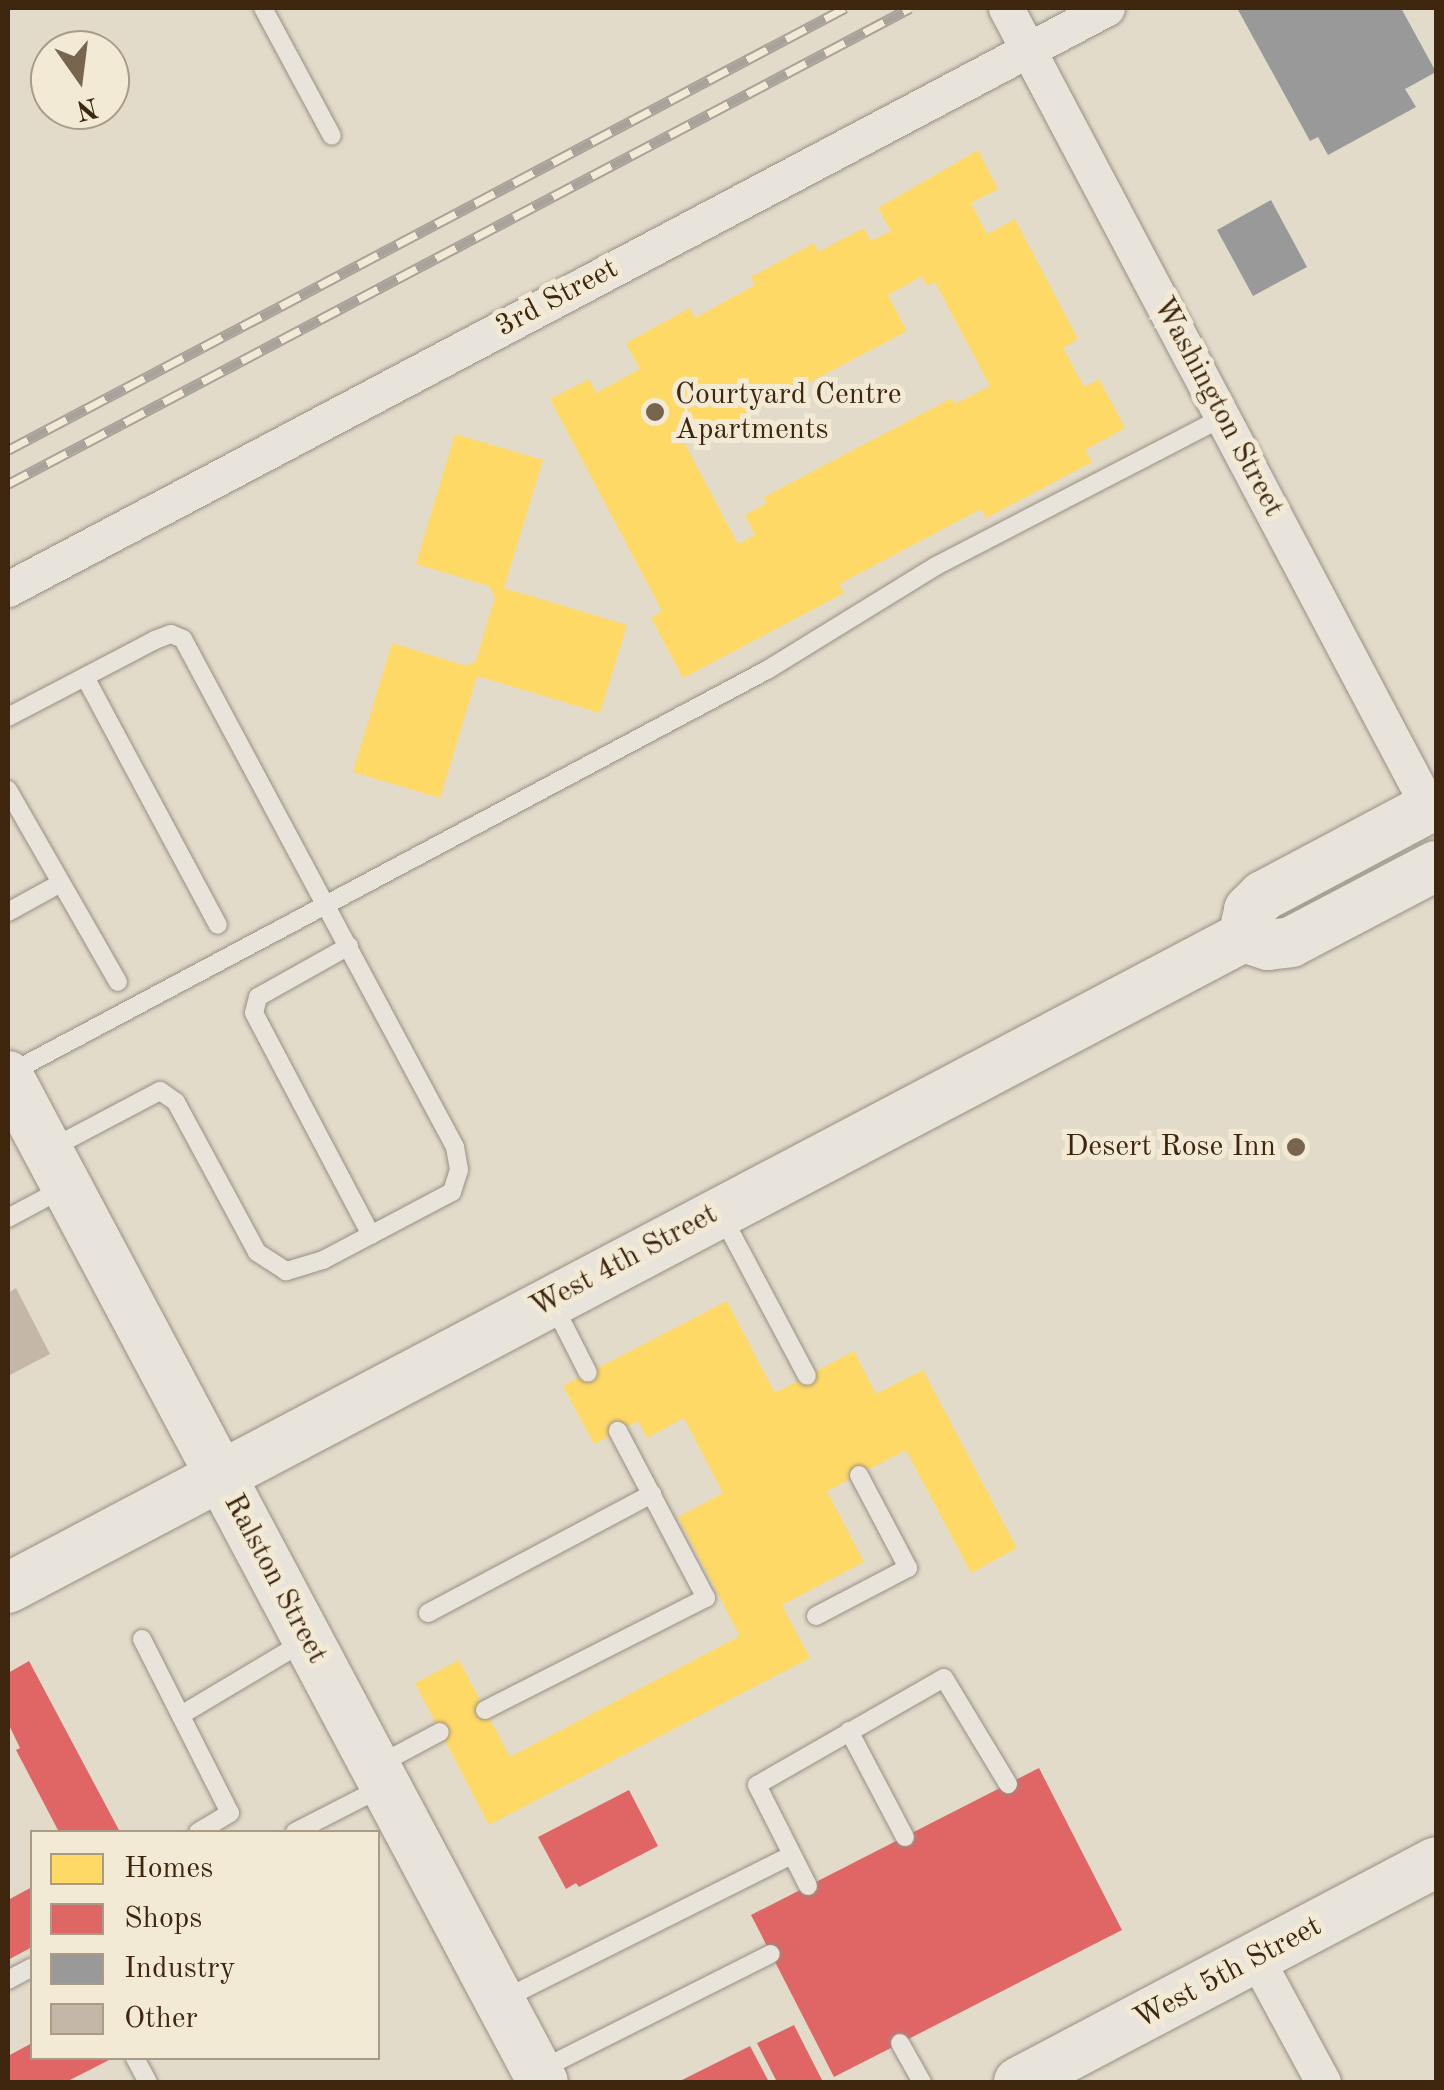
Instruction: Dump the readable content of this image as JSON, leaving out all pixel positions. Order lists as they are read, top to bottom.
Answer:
{
  "streets": {
    "main road": ["West 4th Street", "Ralston Street", "West 5th Street"],
    "street": ["3rd Street", "Washington Street"]
  },
  "crossings": [
    ["3rd Street", "Washington Street"],
    ["West 4th Street", "Ralston Street"]
  ],
  "places": ["Courtyard Centre Apartments", "Desert Rose Inn"],
  "legend": [
    "Homes",
    "Shops",
    "Industry",
    "Other"
  ],
  "north": "bottom"
}
